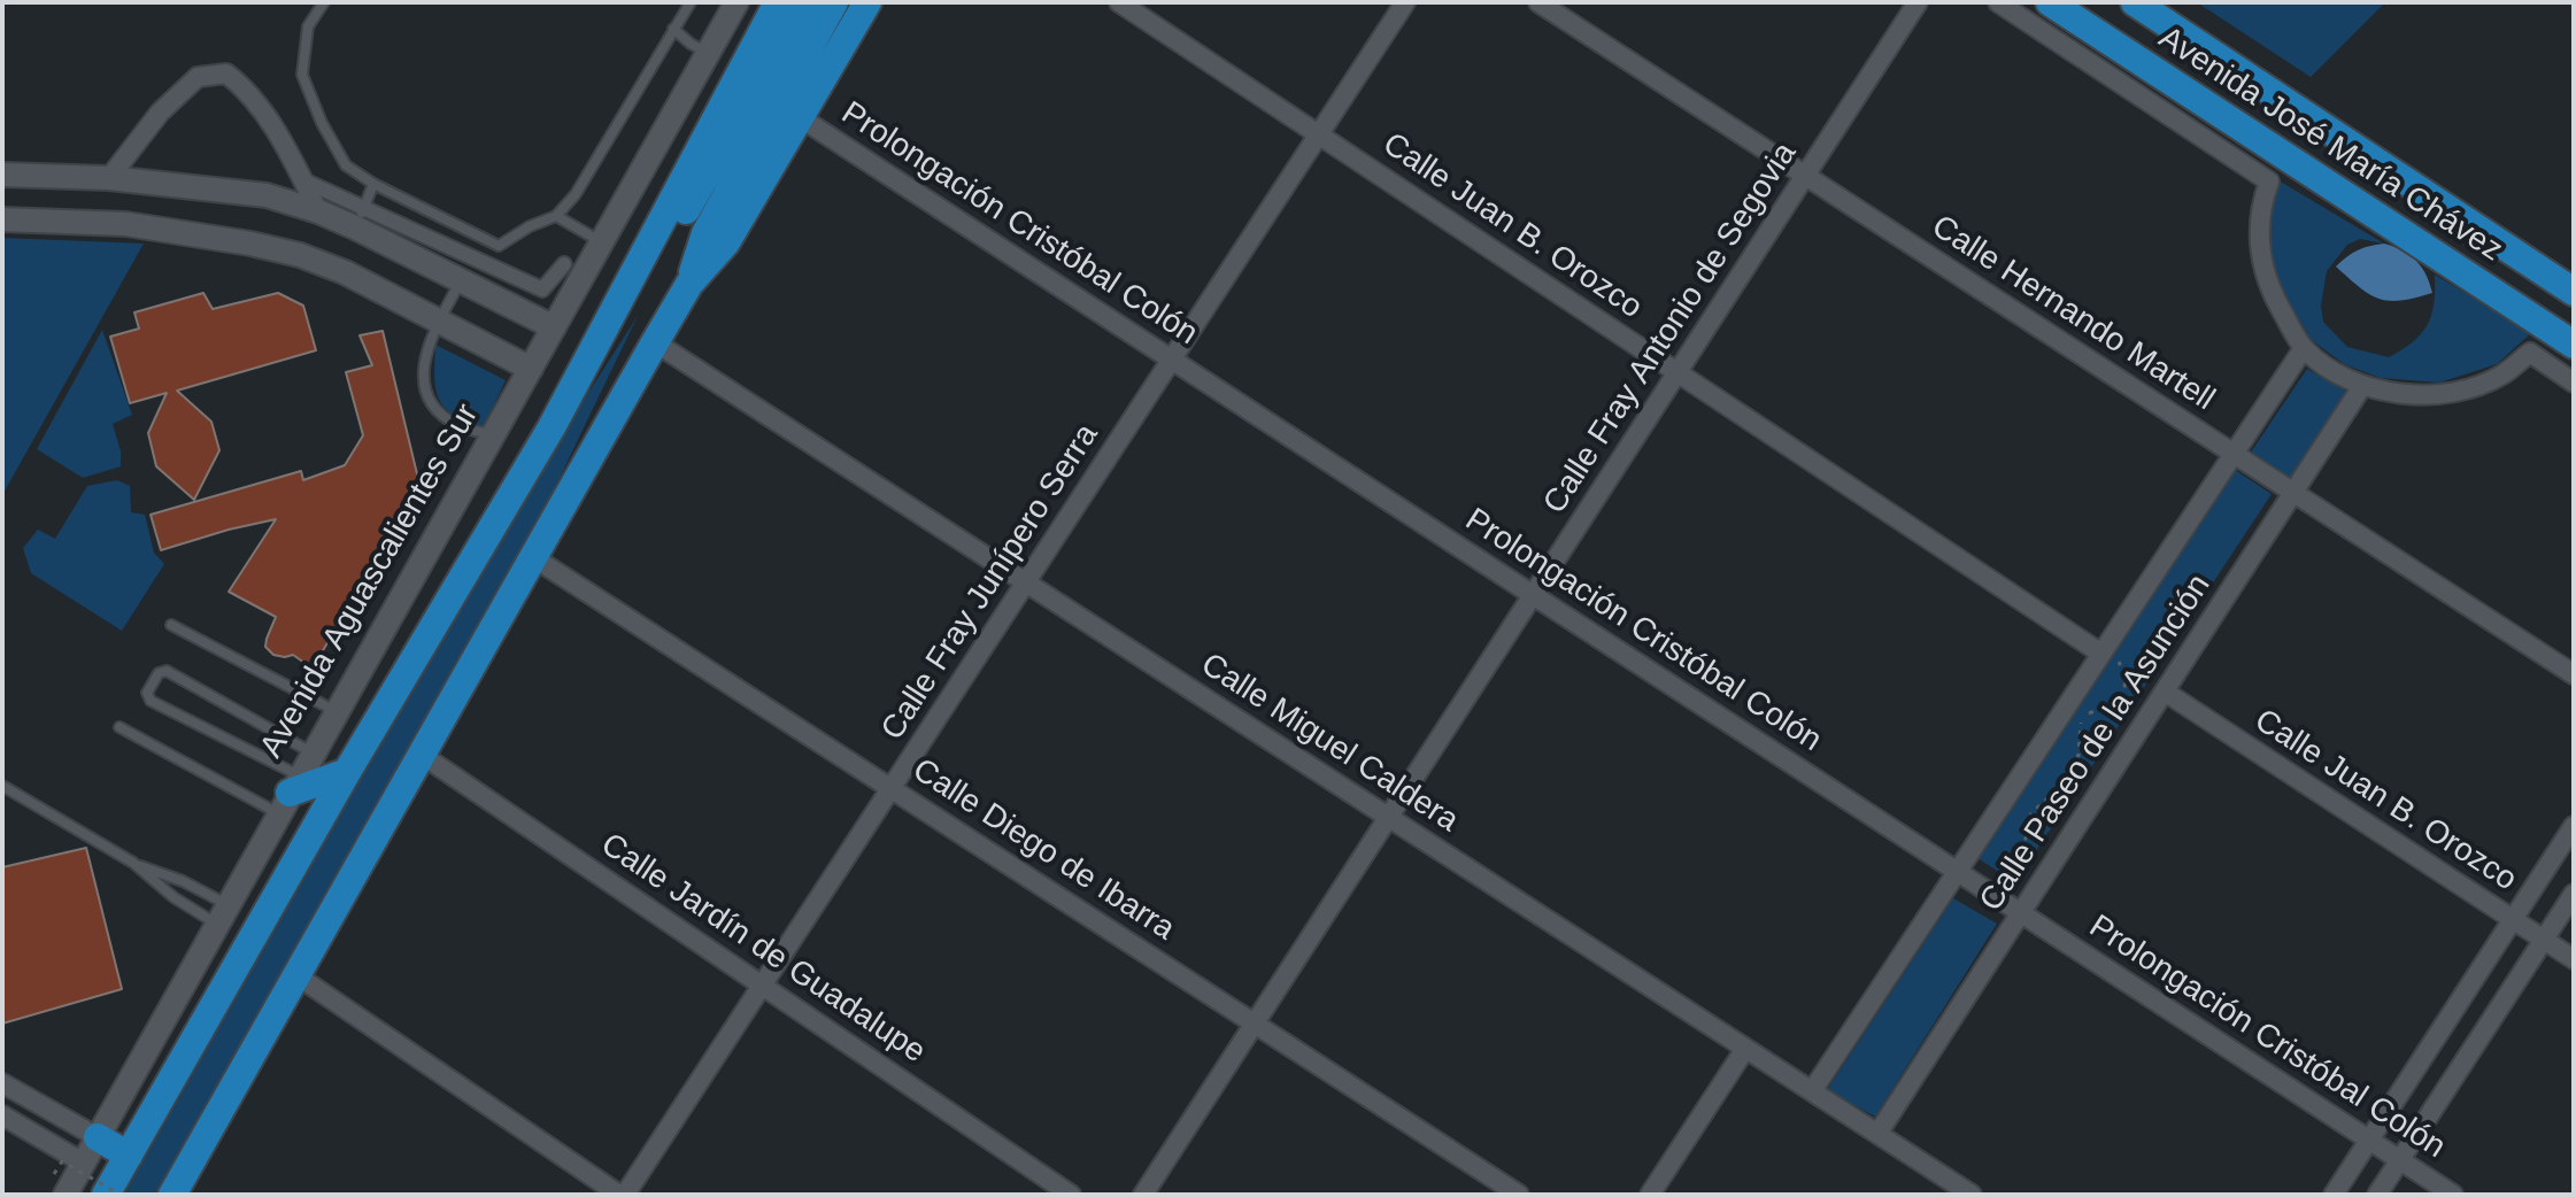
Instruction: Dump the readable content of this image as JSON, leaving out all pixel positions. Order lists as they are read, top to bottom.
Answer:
{
  "streets": {
    "main road": ["Avenida José María Chávez"],
    "street": [
      "Prolongación Cristóbal Colón",
      "Calle Juan B. Orozco",
      "Calle Hernando Martell",
      "Calle Fray Antonio de Segovia",
      "Avenida Aguascalientes Sur",
      "Calle Fray Junípero Serra",
      "Calle Miguel Caldera",
      "Calle Paseo de la Asunción",
      "Calle Diego de Ibarra",
      "Calle Jardín de Guadalupe"
    ]
  },
  "crossings": [
    ["Avenida José María Chávez", "Calle Paseo de la Asunción"],
    ["Prolongación Cristóbal Colón", "Calle Fray Antonio de Segovia"],
    ["Prolongación Cristóbal Colón", "Calle Fray Junípero Serra"],
    ["Prolongación Cristóbal Colón", "Calle Paseo de la Asunción"],
    ["Calle Juan B. Orozco", "Calle Fray Antonio de Segovia"],
    ["Calle Juan B. Orozco", "Calle Fray Junípero Serra"],
    ["Calle Juan B. Orozco", "Calle Paseo de la Asunción"],
    ["Calle Hernando Martell", "Calle Fray Antonio de Segovia"],
    ["Calle Hernando Martell", "Calle Paseo de la Asunción"],
    ["Calle Fray Antonio de Segovia", "Calle Miguel Caldera"],
    ["Calle Fray Antonio de Segovia", "Calle Diego de Ibarra"],
    ["Calle Fray Junípero Serra", "Calle Miguel Caldera"],
    ["Calle Fray Junípero Serra", "Calle Diego de Ibarra"],
    ["Calle Fray Junípero Serra", "Calle Jardín de Guadalupe"],
    ["Calle Miguel Caldera", "Calle Paseo de la Asunción"]
  ]
}
